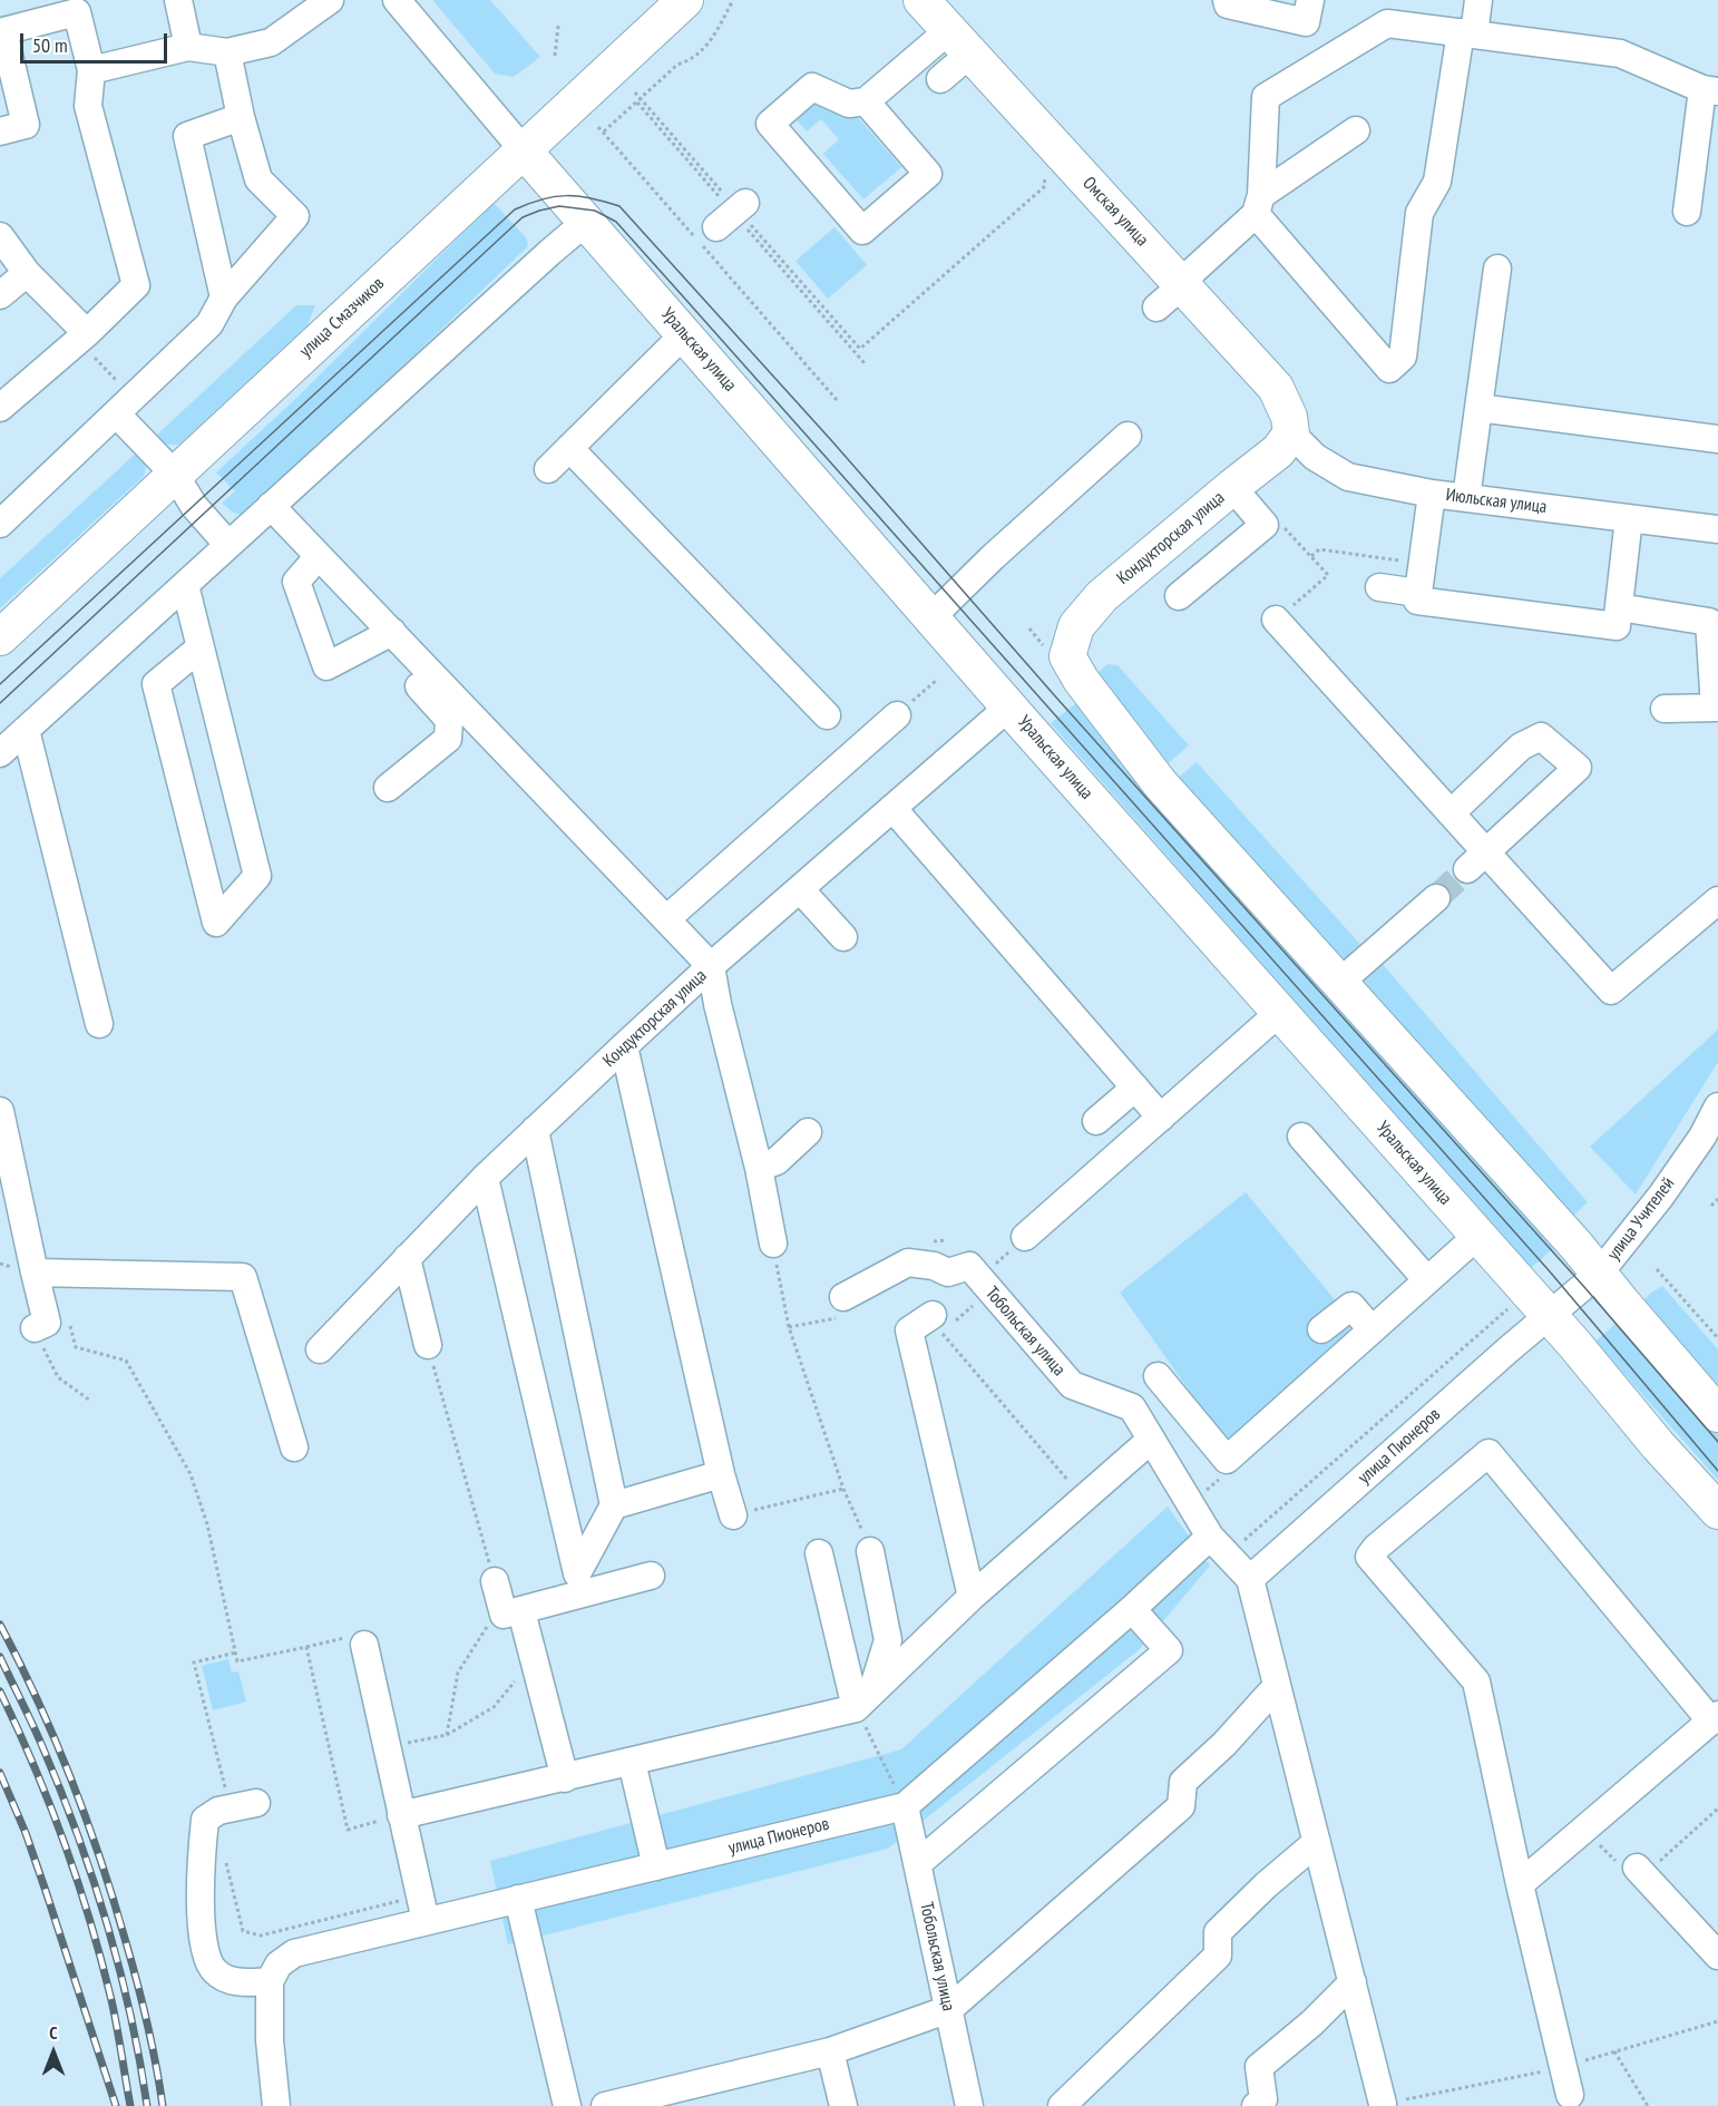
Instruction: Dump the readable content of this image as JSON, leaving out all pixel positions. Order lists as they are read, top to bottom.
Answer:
{
  "streets": {
    "main road": [
      "Омская улица",
      "улица Смазчиков",
      "Уральская улица",
      "Кондукторская улица"
    ],
    "street": [
      "Июльская улица",
      "улица Учителей",
      "Тобольская улица",
      "улица Пионеров"
    ]
  },
  "crossings": [
    ["Омская улица", "Июльская улица"],
    ["Омская улица", "Кондукторская улица"],
    ["улица Смазчиков", "Уральская улица"],
    ["Уральская улица", "Кондукторская улица"],
    ["Уральская улица", "улица Учителей"],
    ["Уральская улица", "улица Пионеров"],
    ["Июльская улица", "Кондукторская улица"],
    ["улица Учителей", "улица Пионеров"],
    ["Тобольская улица", "улица Пионеров"]
  ],
  "scale_bar": "50 m",
  "north": "top"
}
